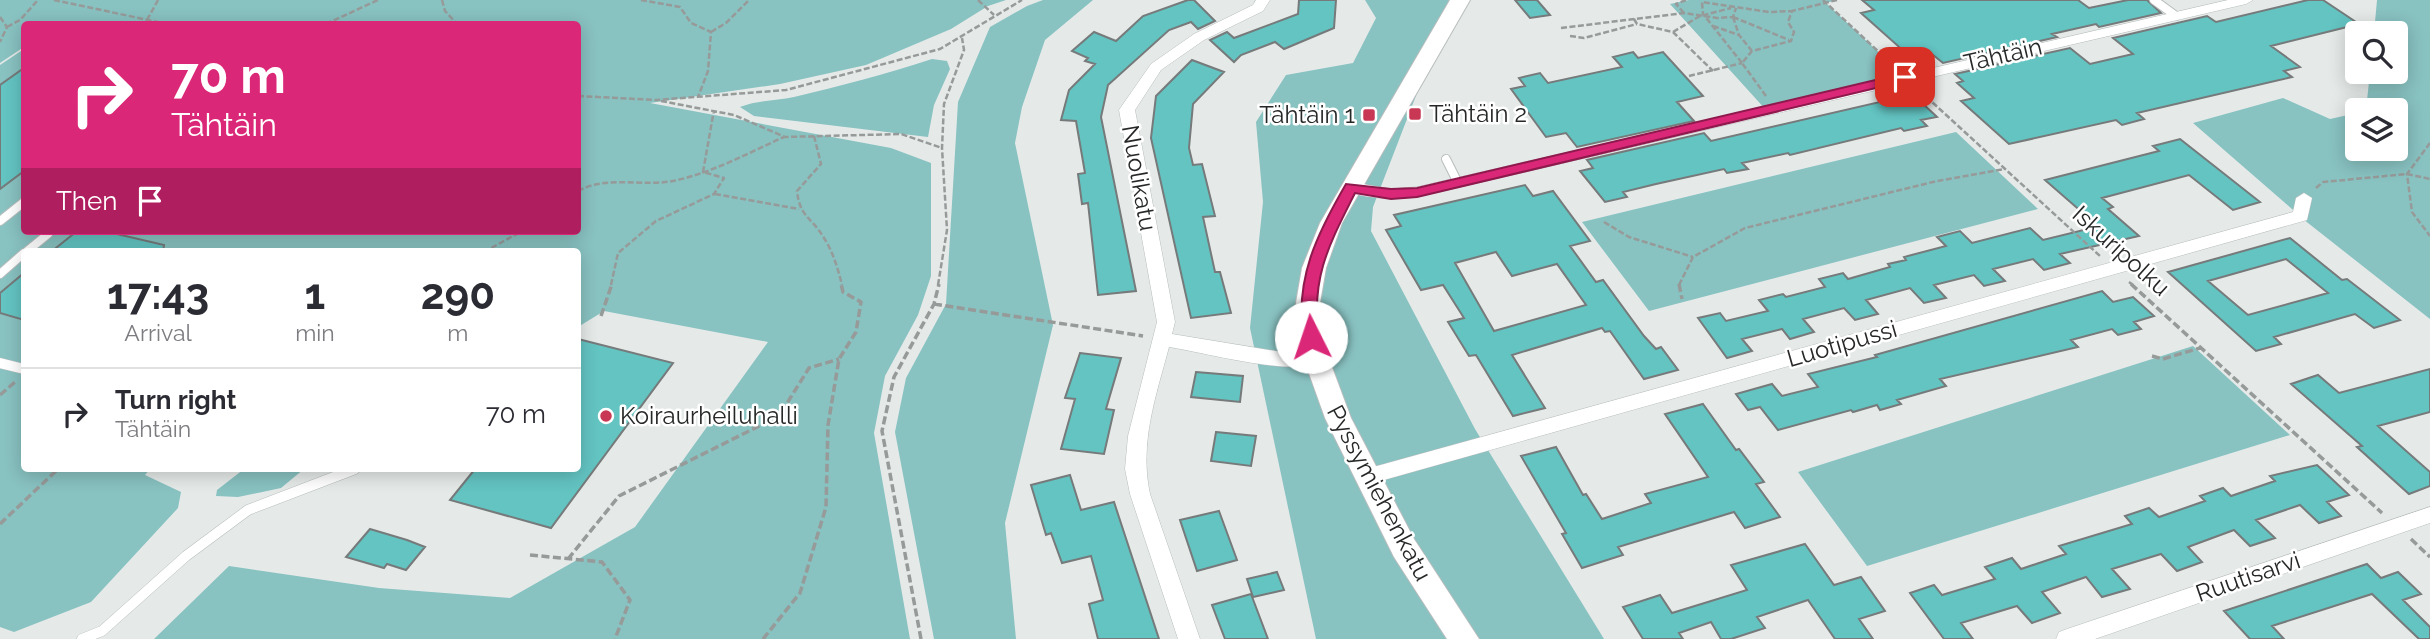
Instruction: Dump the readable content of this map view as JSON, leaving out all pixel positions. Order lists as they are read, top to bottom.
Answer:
{
  "streets": {
    "street": [
      "Tähtäin",
      "Nuolikatu",
      "Luotipussi",
      "Pyssymiehenkatu",
      "Ruutisarvi"
    ],
    "path": ["Iskuripolku"]
  },
  "crossings": [
    ["Tähtäin", "Iskuripolku"],
    ["Tähtäin", "Pyssymiehenkatu"],
    ["Iskuripolku", "Luotipussi"],
    ["Iskuripolku", "Ruutisarvi"],
    ["Luotipussi", "Pyssymiehenkatu"]
  ],
  "places": {
    "transit": ["Tähtäin 2", "Tähtäin 1"],
    "other": ["Koiraurheiluhalli"]
  },
  "page": {
    "turn": ["70 m", "Tähtäin"],
    "then": "Then",
    "eta": [
      "17:43",
      "Arrival",
      "1",
      "min",
      "290",
      "m"
    ],
    "list": [
      {
        "name": "Turn right",
        "note": "Tähtäin",
        "value": "70 m"
      }
    ]
  }
}
